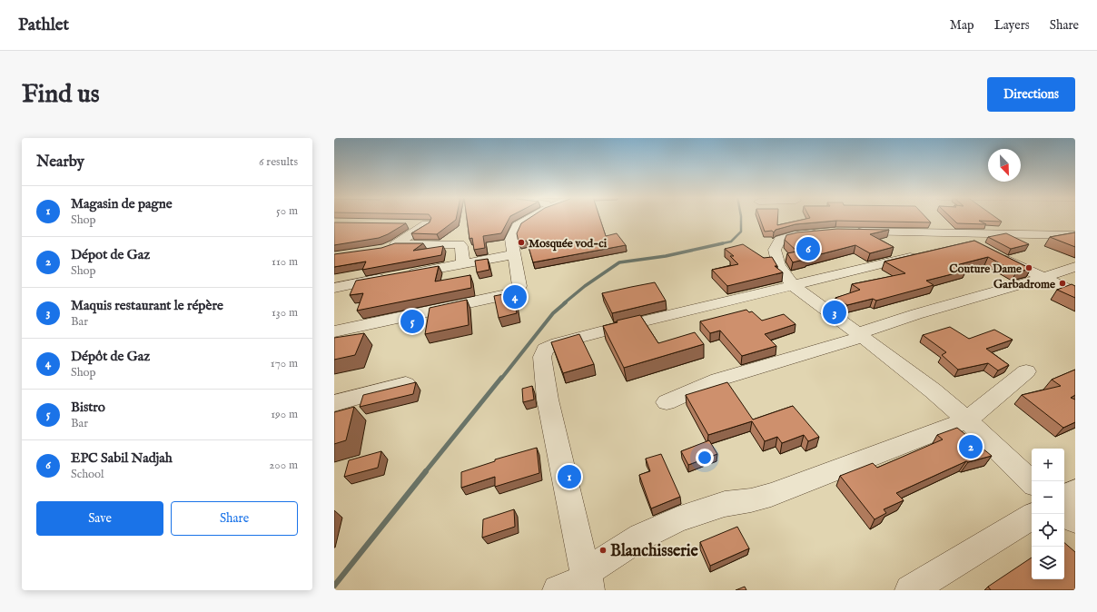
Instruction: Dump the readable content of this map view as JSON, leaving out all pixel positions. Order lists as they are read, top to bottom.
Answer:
{
  "places": [
    "Mosquée vod-ci",
    "Couture Dame",
    "Garbadrome",
    "Blanchisserie"
  ],
  "north": "bottom right",
  "page": {
    "header": "Pathlet",
    "nav": ["Map", "Layers", "Share"],
    "buttons": [
      "Directions",
      ["Save", "Share"]
    ],
    "title": "Find us",
    "heading": ["Nearby", "6 results"],
    "list": [
      {
        "mark": "1",
        "name": "Magasin de pagne",
        "note": "Shop",
        "value": "50 m"
      },
      {
        "mark": "2",
        "name": "Dépot de Gaz",
        "note": "Shop",
        "value": "110 m"
      },
      {
        "mark": "3",
        "name": "Maquis restaurant le répère",
        "note": "Bar",
        "value": "130 m"
      },
      {
        "mark": "4",
        "name": "Dépôt de Gaz",
        "note": "Shop",
        "value": "170 m"
      },
      {
        "mark": "5",
        "name": "Bistro",
        "note": "Bar",
        "value": "190 m"
      },
      {
        "mark": "6",
        "name": "EPC Sabil Nadjah",
        "note": "School",
        "value": "200 m"
      }
    ],
    "pins": [
      "6",
      "4",
      "3",
      "5",
      "2",
      "1"
    ],
    "map_buttons": ["+", "−"]
  }
}
